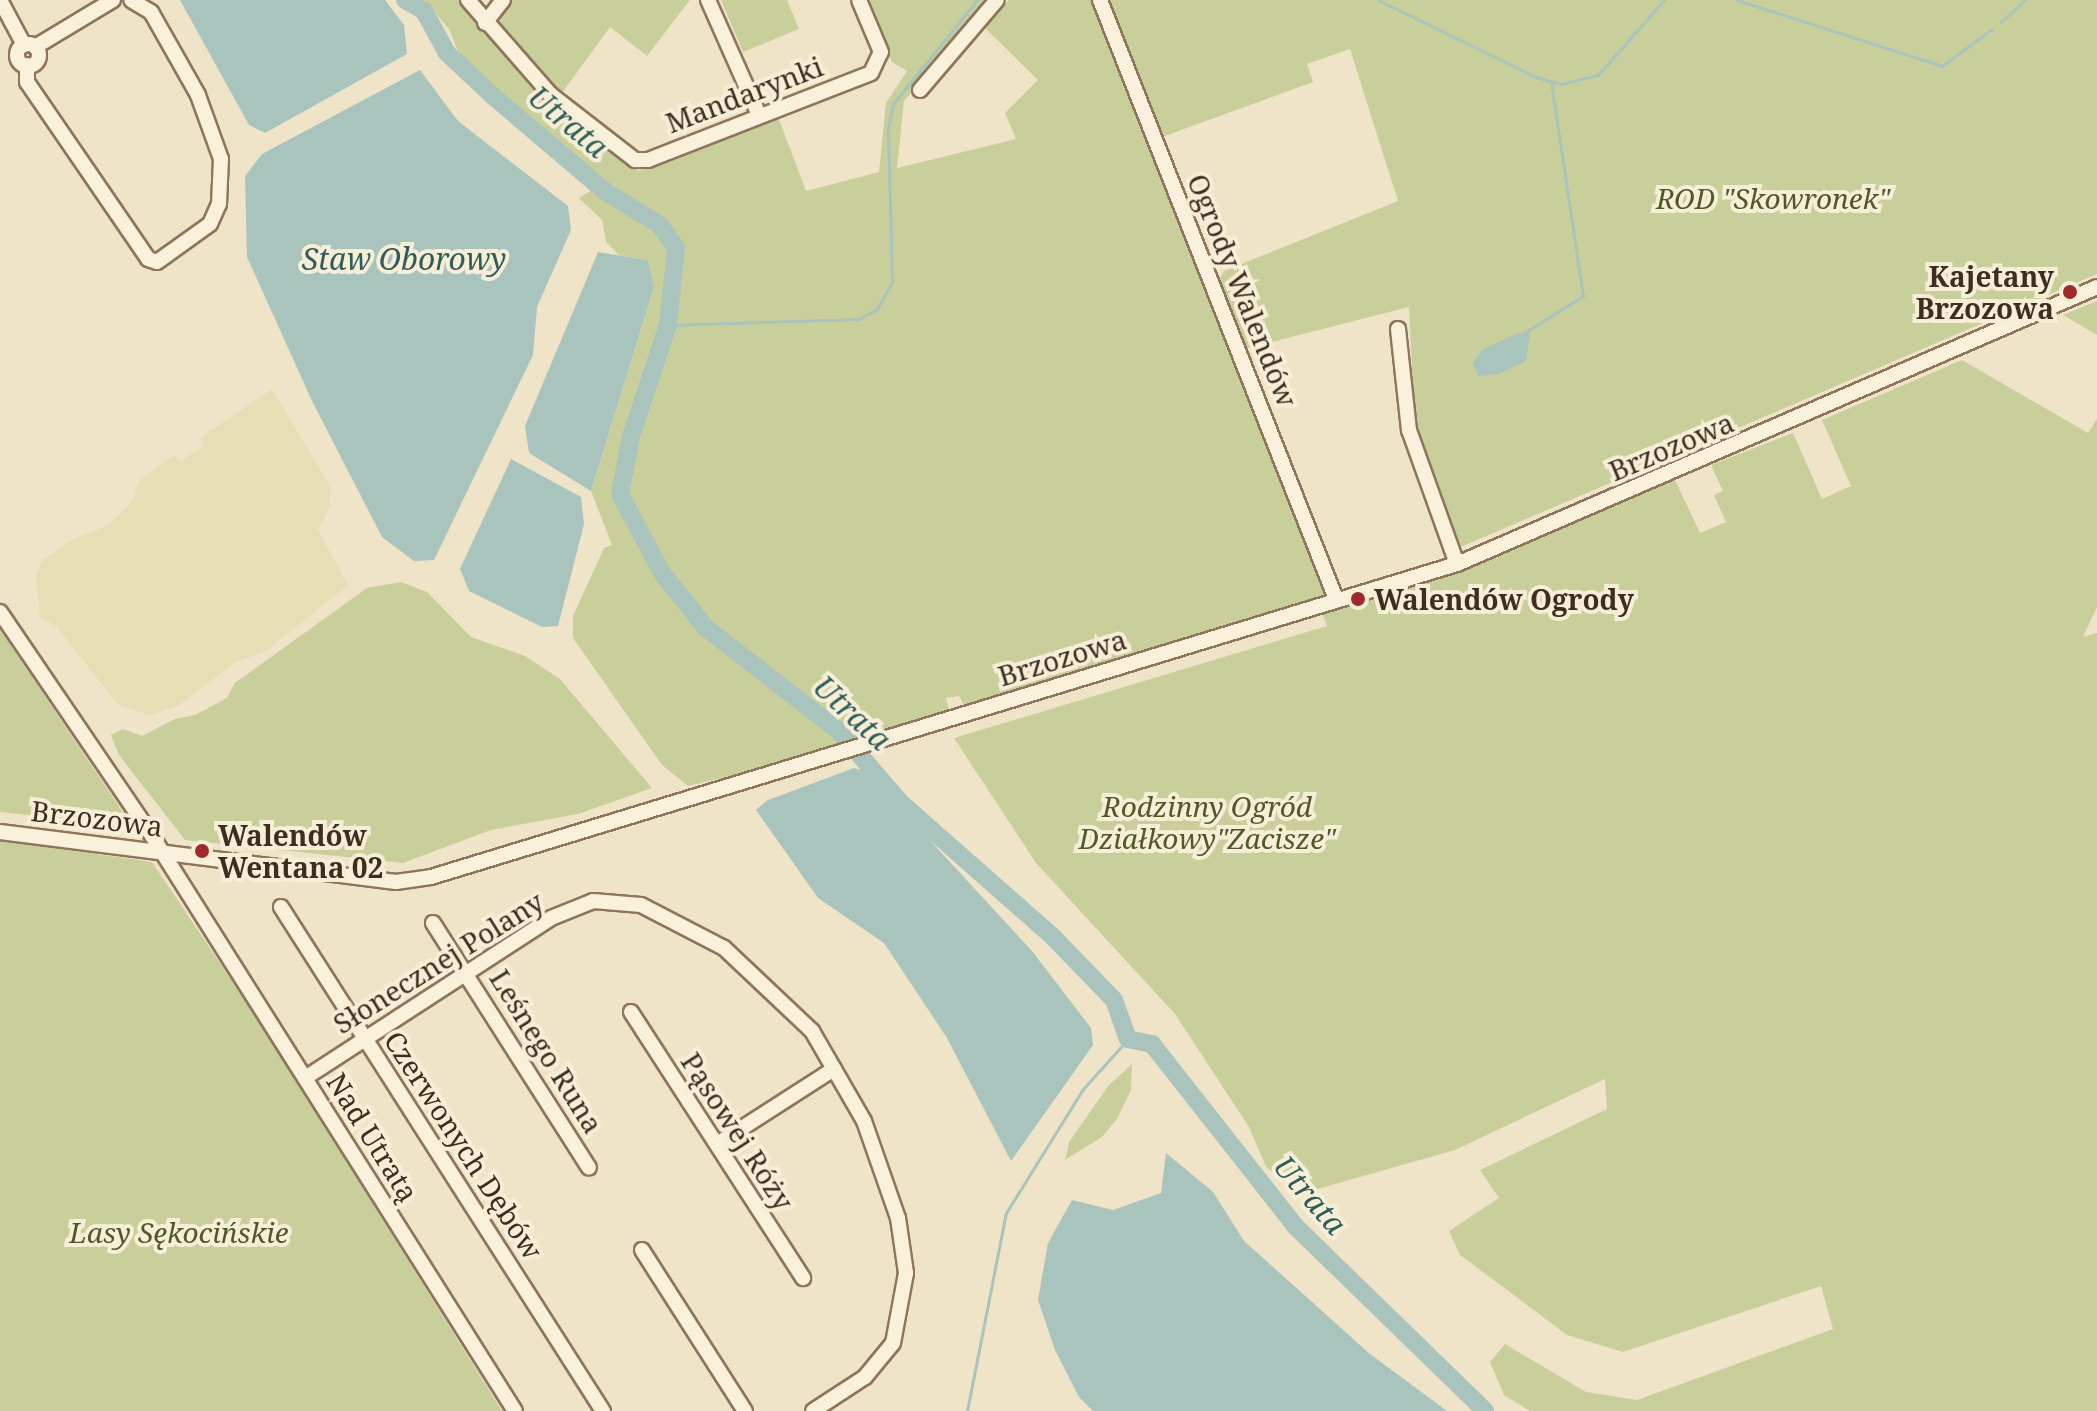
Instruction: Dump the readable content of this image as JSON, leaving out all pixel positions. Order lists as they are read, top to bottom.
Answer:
{
  "streets": {
    "street": [
      "Mandarynki",
      "Ogrody Walendów",
      "Brzozowa",
      "Słonecznej Polany",
      "Leśnego Runa",
      "Pąsowej Róży",
      "Nad Utratą",
      "Czerwonych Dębów"
    ]
  },
  "crossings": [
    ["Ogrody Walendów", "Brzozowa"],
    ["Brzozowa", "Nad Utratą"],
    ["Słonecznej Polany", "Leśnego Runa"],
    ["Słonecznej Polany", "Nad Utratą"],
    ["Słonecznej Polany", "Czerwonych Dębów"]
  ],
  "water": ["Utrata", "Staw Oborowy"],
  "parks": ["ROD \"Skowronek\"", "Rodzinny Ogród Działkowy\"Zacisze\"", "Lasy Sękocińskie"],
  "places": ["Kajetany Brzozowa", "Walendów Ogrody", "Walendów Wentana 02"]
}
